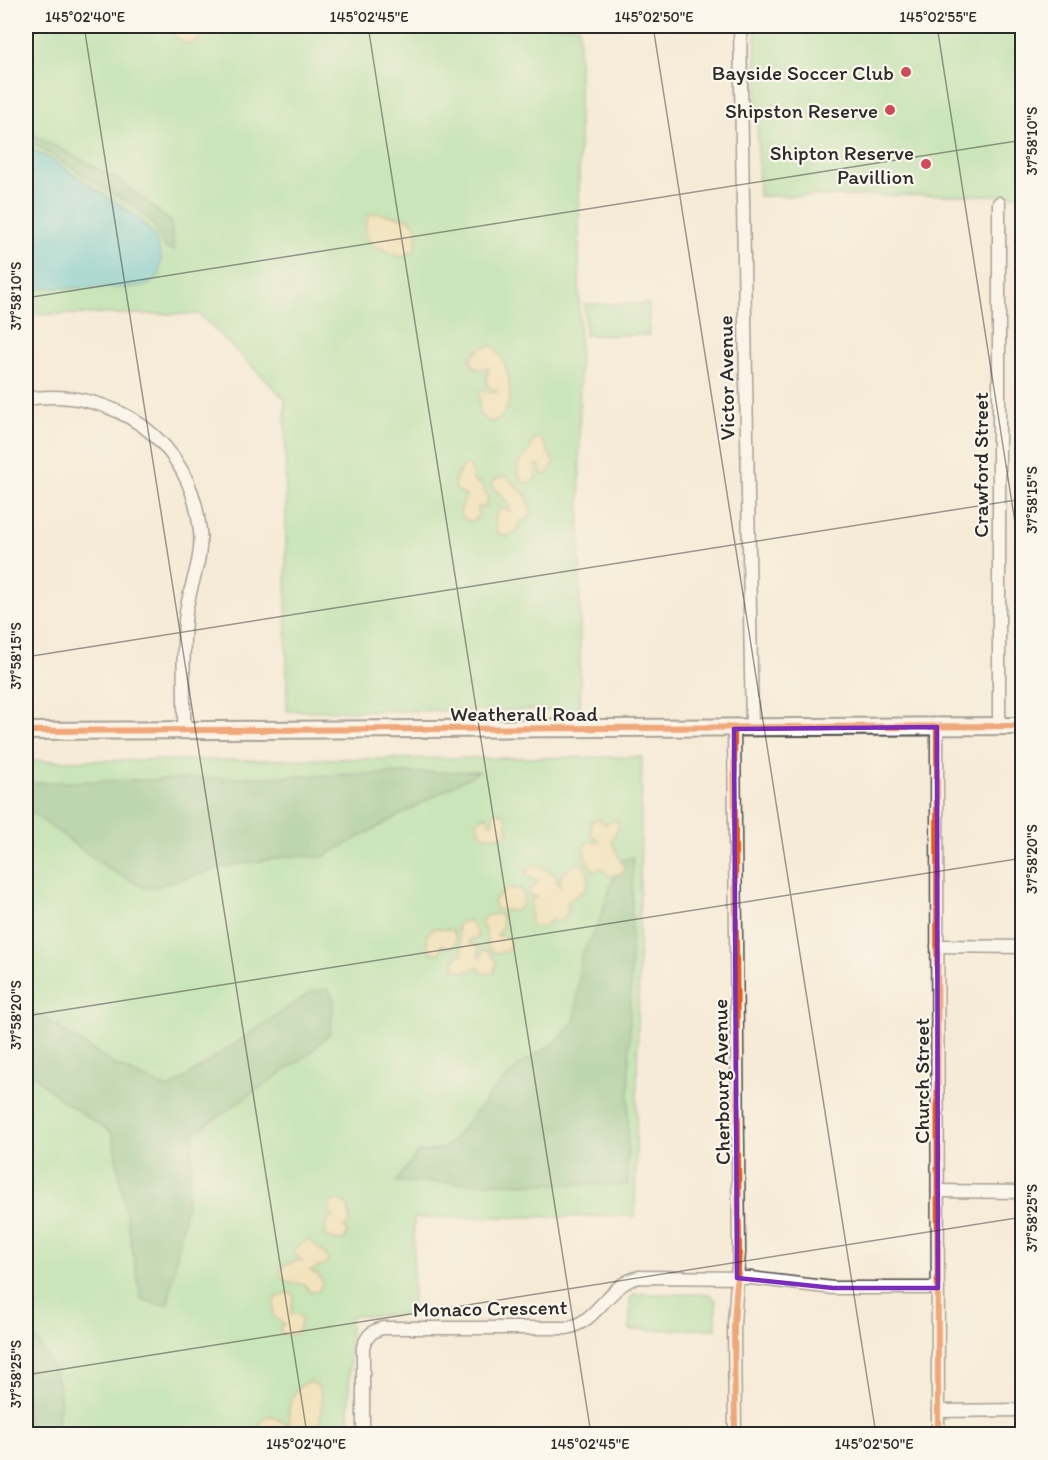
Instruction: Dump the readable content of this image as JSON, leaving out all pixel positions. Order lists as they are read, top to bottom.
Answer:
{
  "streets": {
    "street": [
      "Victor Avenue",
      "Crawford Street",
      "Weatherall Road",
      "Church Street",
      "Cherbourg Avenue",
      "Monaco Crescent"
    ]
  },
  "crossings": [
    ["Victor Avenue", "Weatherall Road"],
    ["Crawford Street", "Weatherall Road"],
    ["Weatherall Road", "Church Street"],
    ["Weatherall Road", "Cherbourg Avenue"],
    ["Church Street", "Monaco Crescent"],
    ["Cherbourg Avenue", "Monaco Crescent"]
  ],
  "places": ["Bayside Soccer Club", "Shipston Reserve", "Shipton Reserve Pavillion"],
  "coordinates": [
    "145°02'40\"E",
    "145°02'45\"E",
    "145°02'50\"E",
    "145°02'55\"E",
    "37°58'10\"S",
    "37°58'15\"S",
    "37°58'20\"S",
    "37°58'25\"S"
  ]
}
